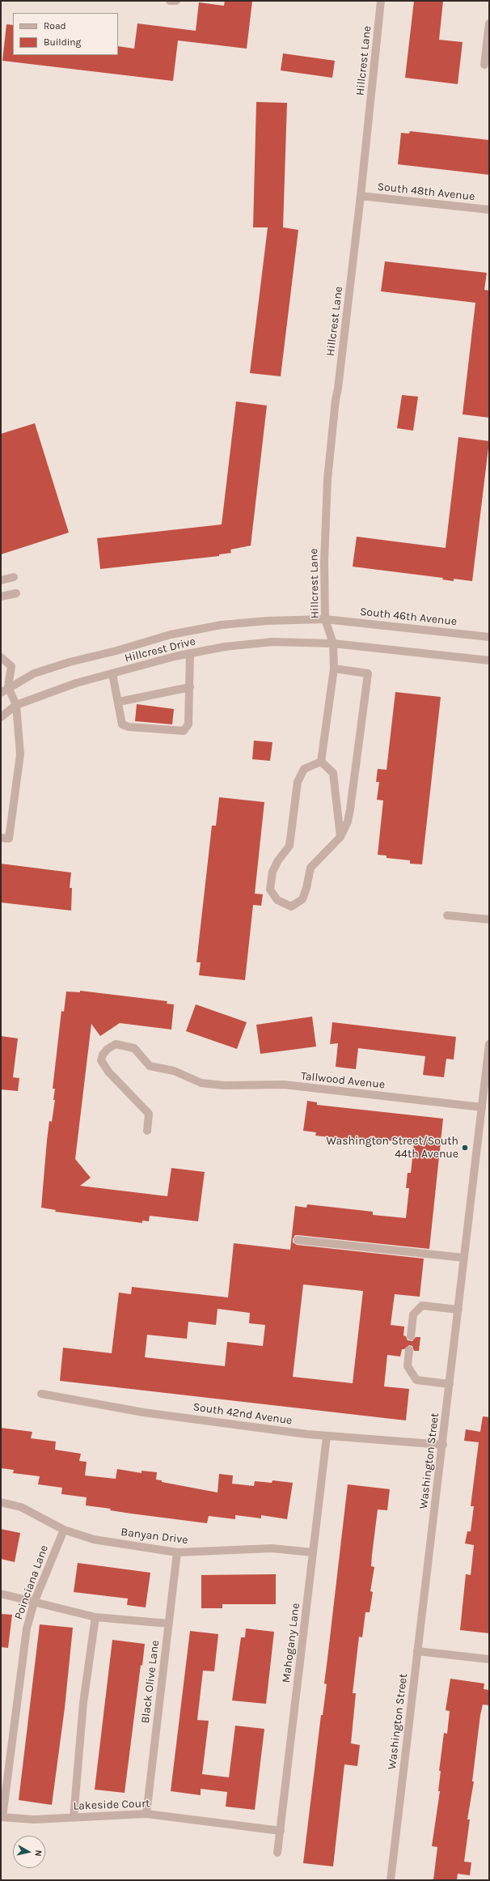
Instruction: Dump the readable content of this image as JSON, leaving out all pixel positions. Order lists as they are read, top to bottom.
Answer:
{
  "streets": {
    "street": [
      "Hillcrest Lane",
      "South 48th Avenue",
      "South 46th Avenue",
      "Hillcrest Drive",
      "Tallwood Avenue",
      "South 42nd Avenue",
      "Washington Street",
      "Banyan Drive",
      "Poinciana Lane",
      "Mahogany Lane",
      "Black Olive Lane",
      "Lakeside Court"
    ]
  },
  "crossings": [
    ["Hillcrest Lane", "South 48th Avenue"],
    ["Hillcrest Lane", "South 46th Avenue"],
    ["Hillcrest Lane", "Hillcrest Drive"],
    ["South 46th Avenue", "Hillcrest Drive"],
    ["Tallwood Avenue", "Washington Street"],
    ["South 42nd Avenue", "Washington Street"],
    ["South 42nd Avenue", "Mahogany Lane"],
    ["Banyan Drive", "Poinciana Lane"],
    ["Banyan Drive", "Mahogany Lane"],
    ["Banyan Drive", "Black Olive Lane"],
    ["Poinciana Lane", "Lakeside Court"],
    ["Mahogany Lane", "Lakeside Court"],
    ["Black Olive Lane", "Lakeside Court"]
  ],
  "places": ["Washington Street/South 44th Avenue"],
  "legend": ["Road", "Building"],
  "north": "right"
}
